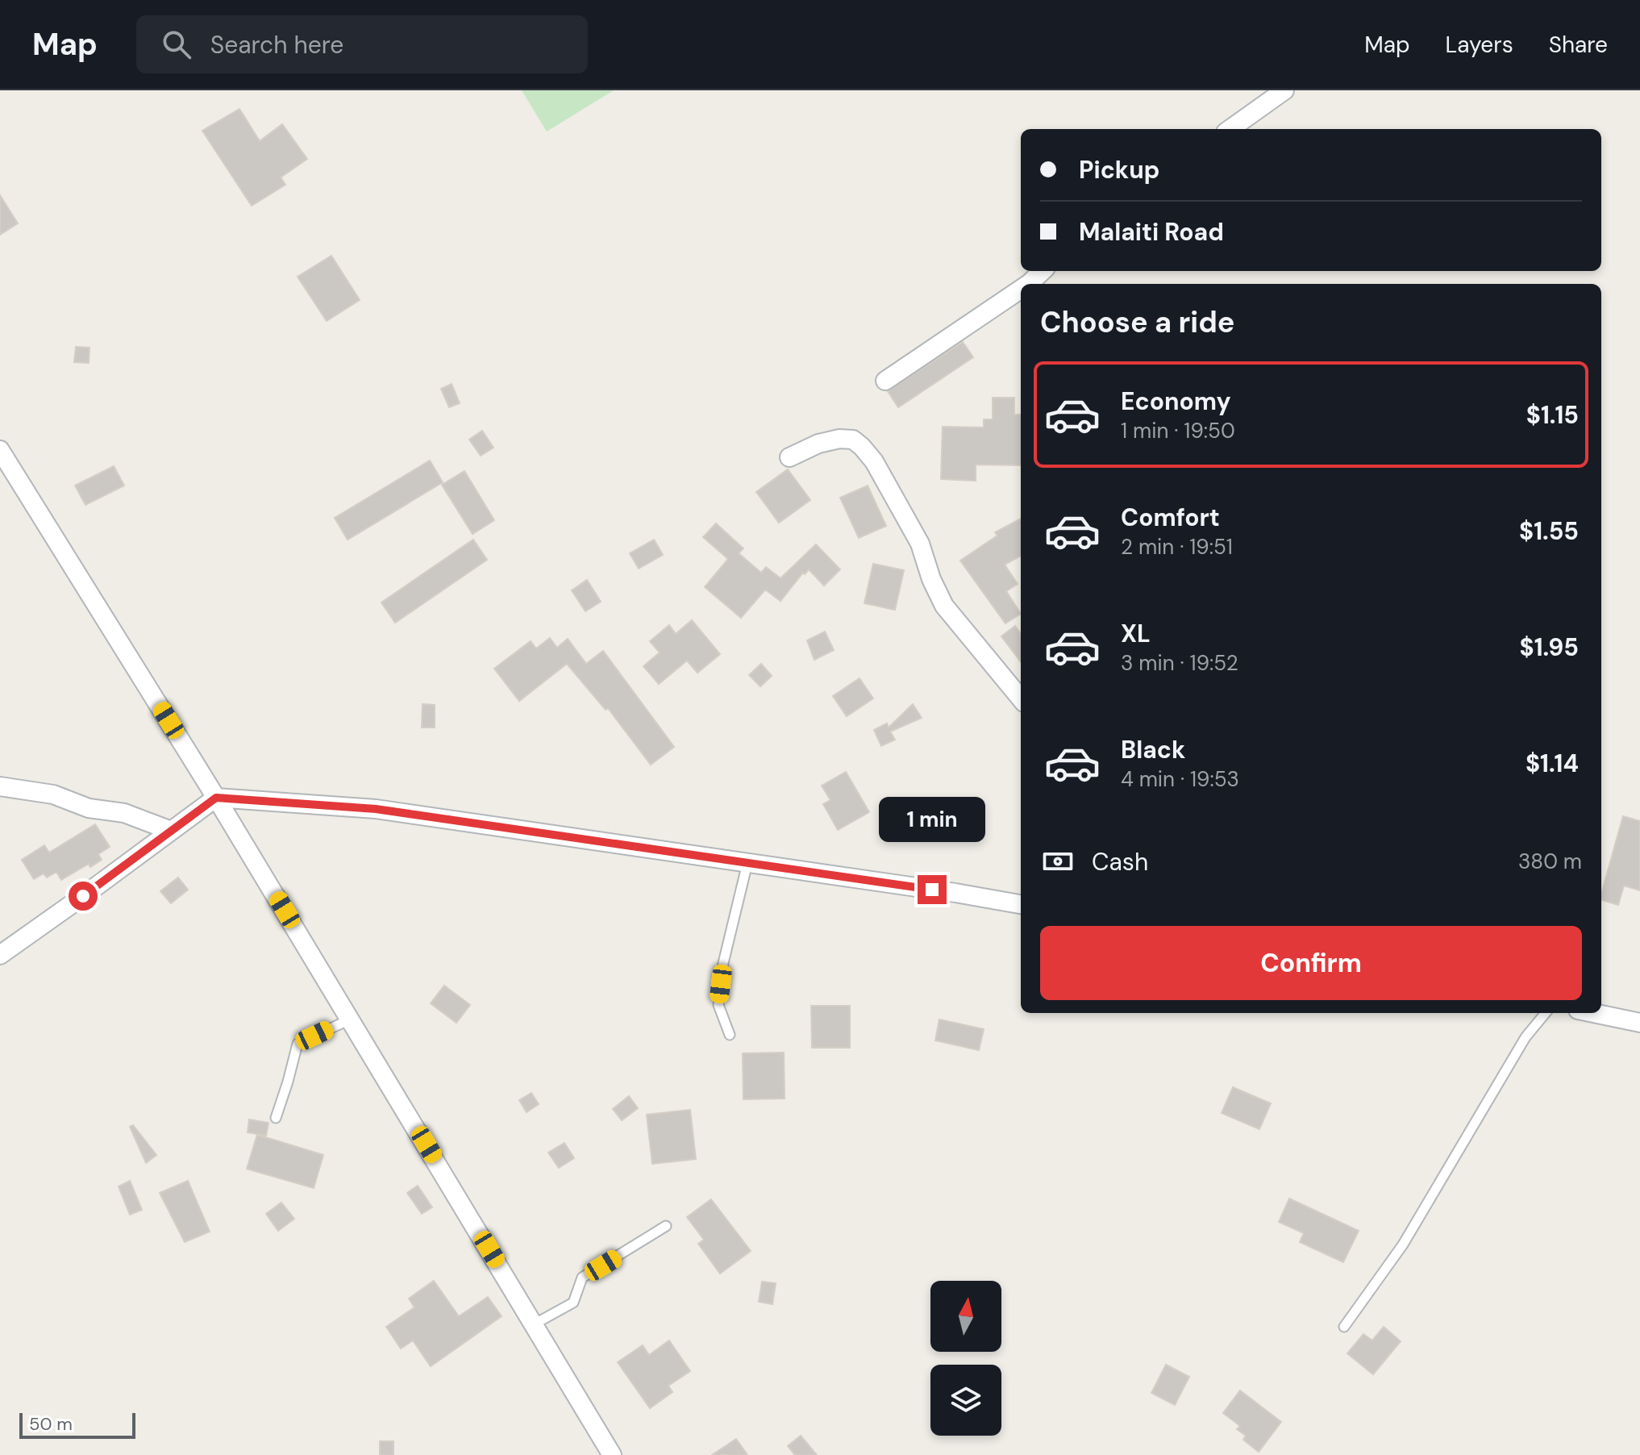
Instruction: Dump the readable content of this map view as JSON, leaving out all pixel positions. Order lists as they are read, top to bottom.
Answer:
{
  "scale_bar": "50 m",
  "north": "top",
  "page": {
    "header": "Map",
    "search": "Search here",
    "nav": ["Map", "Layers", "Share"],
    "banner": ["Pickup", "Malaiti Road"],
    "heading": "Choose a ride",
    "list": [
      {
        "name": "Economy",
        "note": "1 min · 19:50",
        "value": "$1.15"
      },
      {
        "name": "Comfort",
        "note": "2 min · 19:51",
        "value": "$1.55"
      },
      {
        "name": "XL",
        "note": "3 min · 19:52",
        "value": "$1.95"
      },
      {
        "name": "Black",
        "note": "4 min · 19:53",
        "value": "$1.14"
      }
    ],
    "bubble": "1 min",
    "pay": ["Cash", "380 m"],
    "buttons": "Confirm",
    "scale": "50 m"
  }
}
